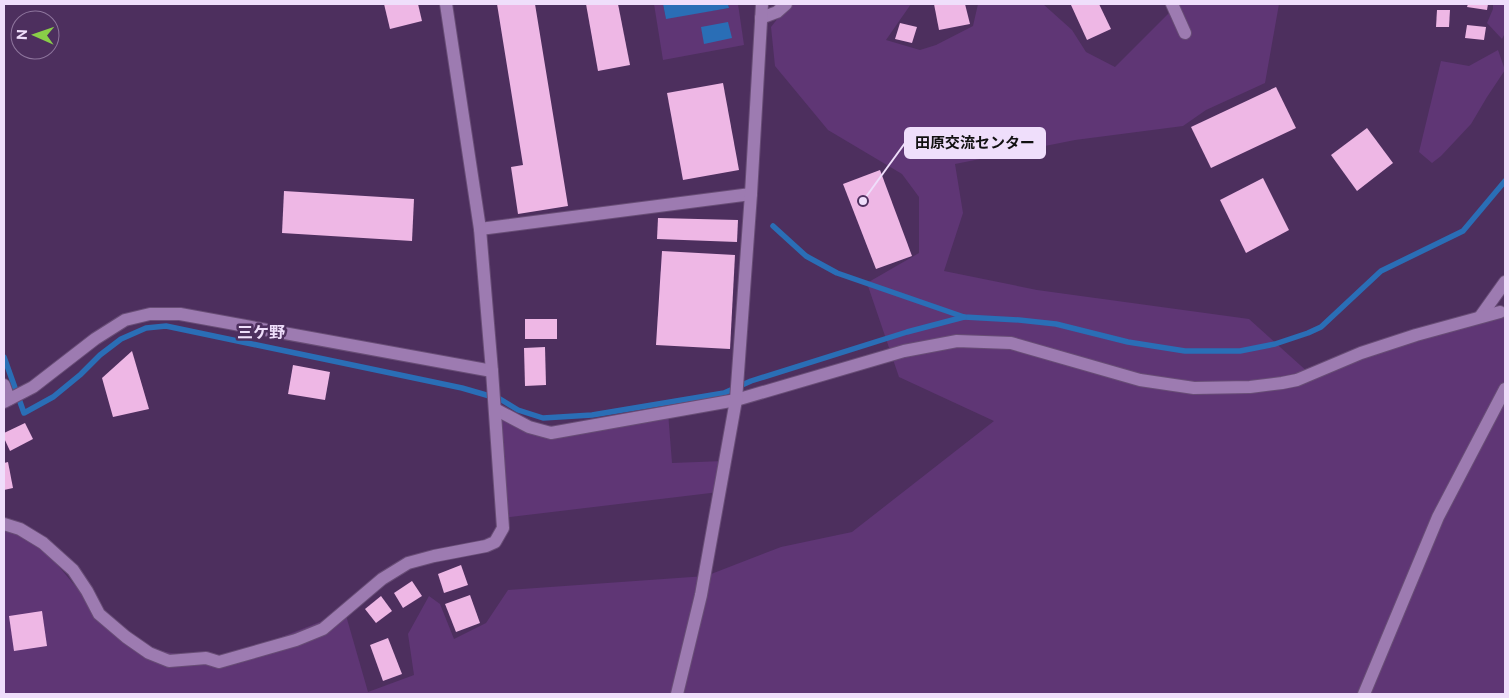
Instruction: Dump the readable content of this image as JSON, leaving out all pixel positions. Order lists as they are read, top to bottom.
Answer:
{
  "districts": ["三ケ野"],
  "places": ["田原交流センター"],
  "north": "left"
}
